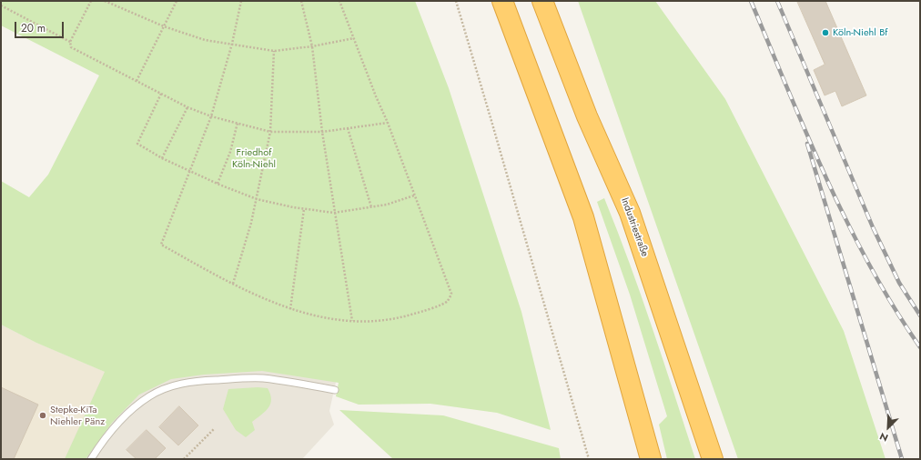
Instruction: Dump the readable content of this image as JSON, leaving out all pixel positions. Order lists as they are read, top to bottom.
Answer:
{
  "streets": {
    "highway": ["Industriestraße"]
  },
  "parks": ["Friedhof Köln-Niehl"],
  "places": ["Köln-Niehl Bf", "Stepke-KiTa Niehler Pänz"],
  "scale_bar": "20 m",
  "north": "bottom left"
}
